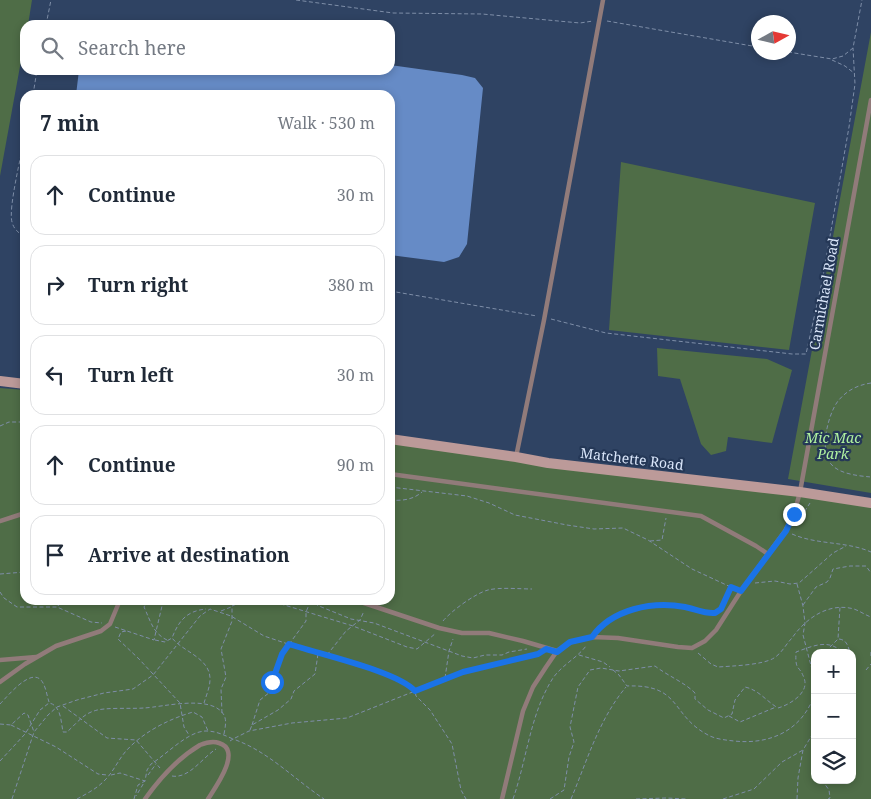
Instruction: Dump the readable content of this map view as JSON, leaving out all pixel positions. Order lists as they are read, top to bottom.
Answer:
{
  "streets": {
    "main road": ["Matchette Road"],
    "lane": ["Carmichael Road"]
  },
  "crossings": [
    ["Carmichael Road", "Matchette Road"]
  ],
  "parks": ["Mic Mac Park"],
  "north": "right",
  "page": {
    "search": "Search here",
    "heading": ["7 min", "Walk · 530 m"],
    "list": [
      ["Continue", "30 m"],
      ["Turn right", "380 m"],
      ["Turn left", "30 m"],
      ["Continue", "90 m"],
      "Arrive at destination"
    ],
    "map_buttons": ["+", "−"]
  }
}
